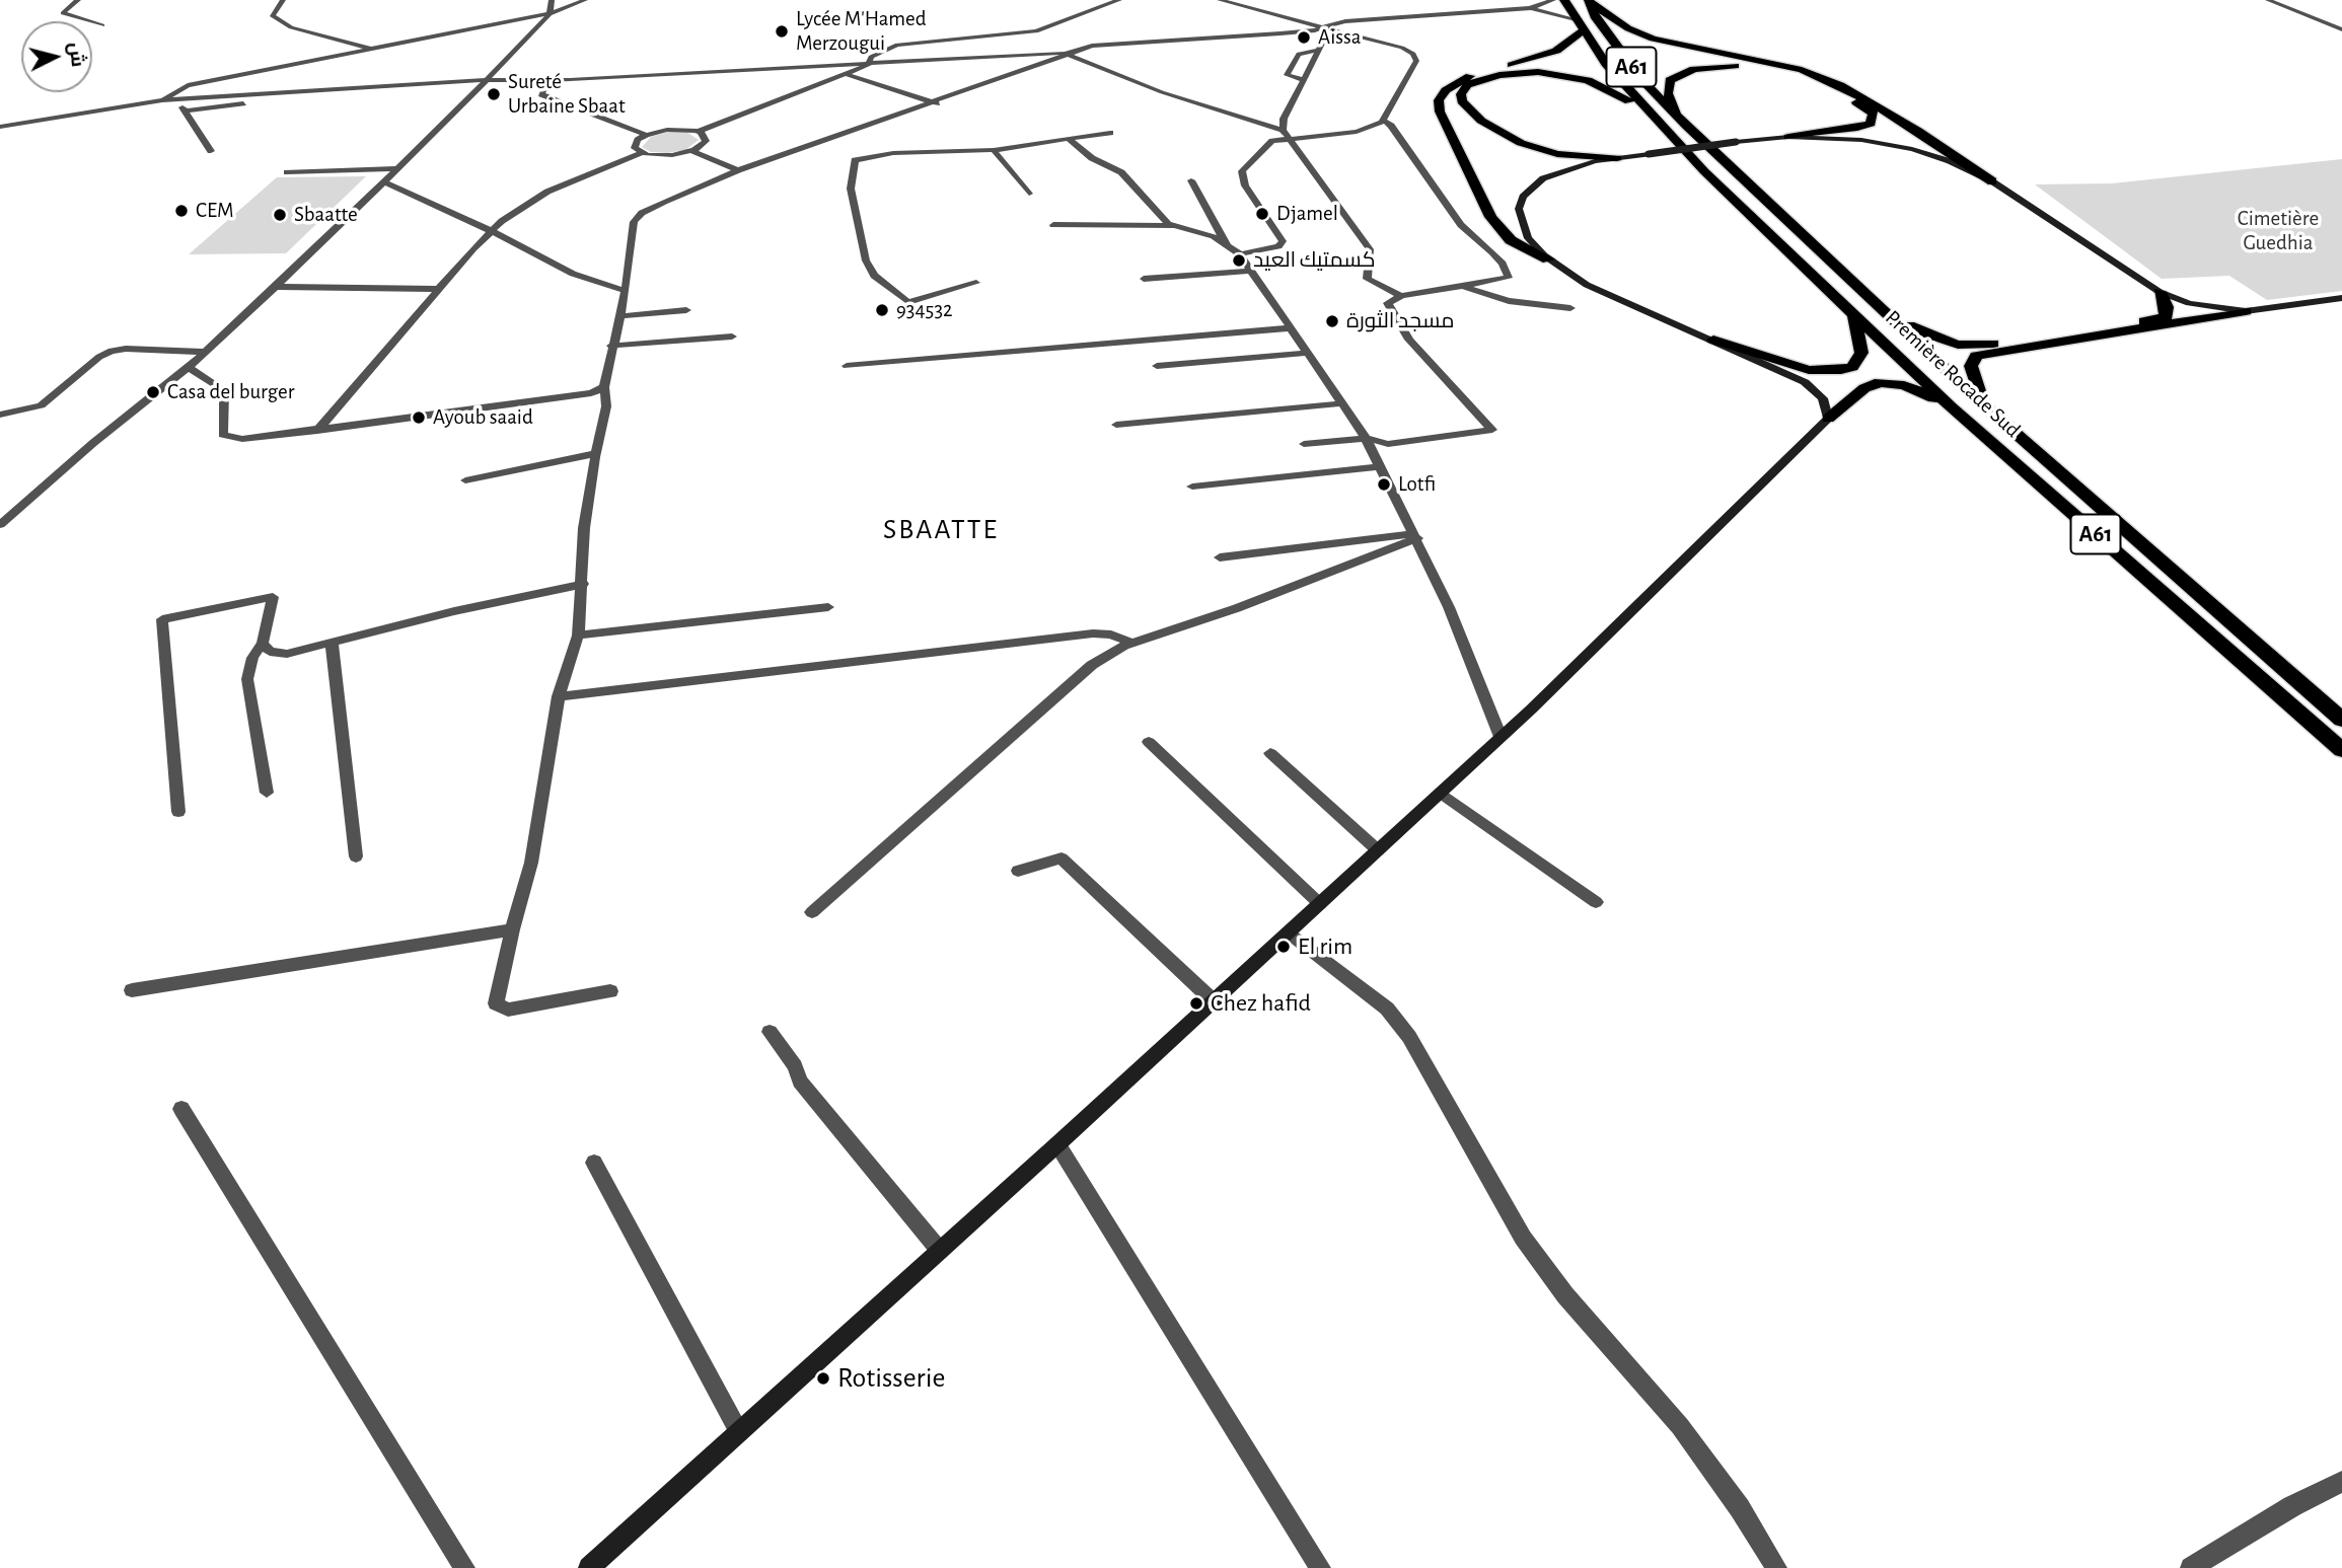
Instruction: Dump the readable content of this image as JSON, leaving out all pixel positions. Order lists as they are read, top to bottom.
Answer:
{
  "streets": {
    "highway": ["A61", "Première Rocade Sud"]
  },
  "districts": ["SBAATTE"],
  "parks": ["Cimetière Guedhia"],
  "places": [
    "Lycée M'Hamed Merzougui",
    "Aissa",
    "Sureté Urbaine Sbaat",
    "CEM",
    "Djamel",
    "Sbaatte",
    "كسمتيك العيد",
    "934532",
    "مسجد الثورة",
    "Casa del burger",
    "Ayoub saaid",
    "Lotfi",
    "El rim",
    "Chez hafid",
    "Rotisserie"
  ],
  "north": "right"
}
